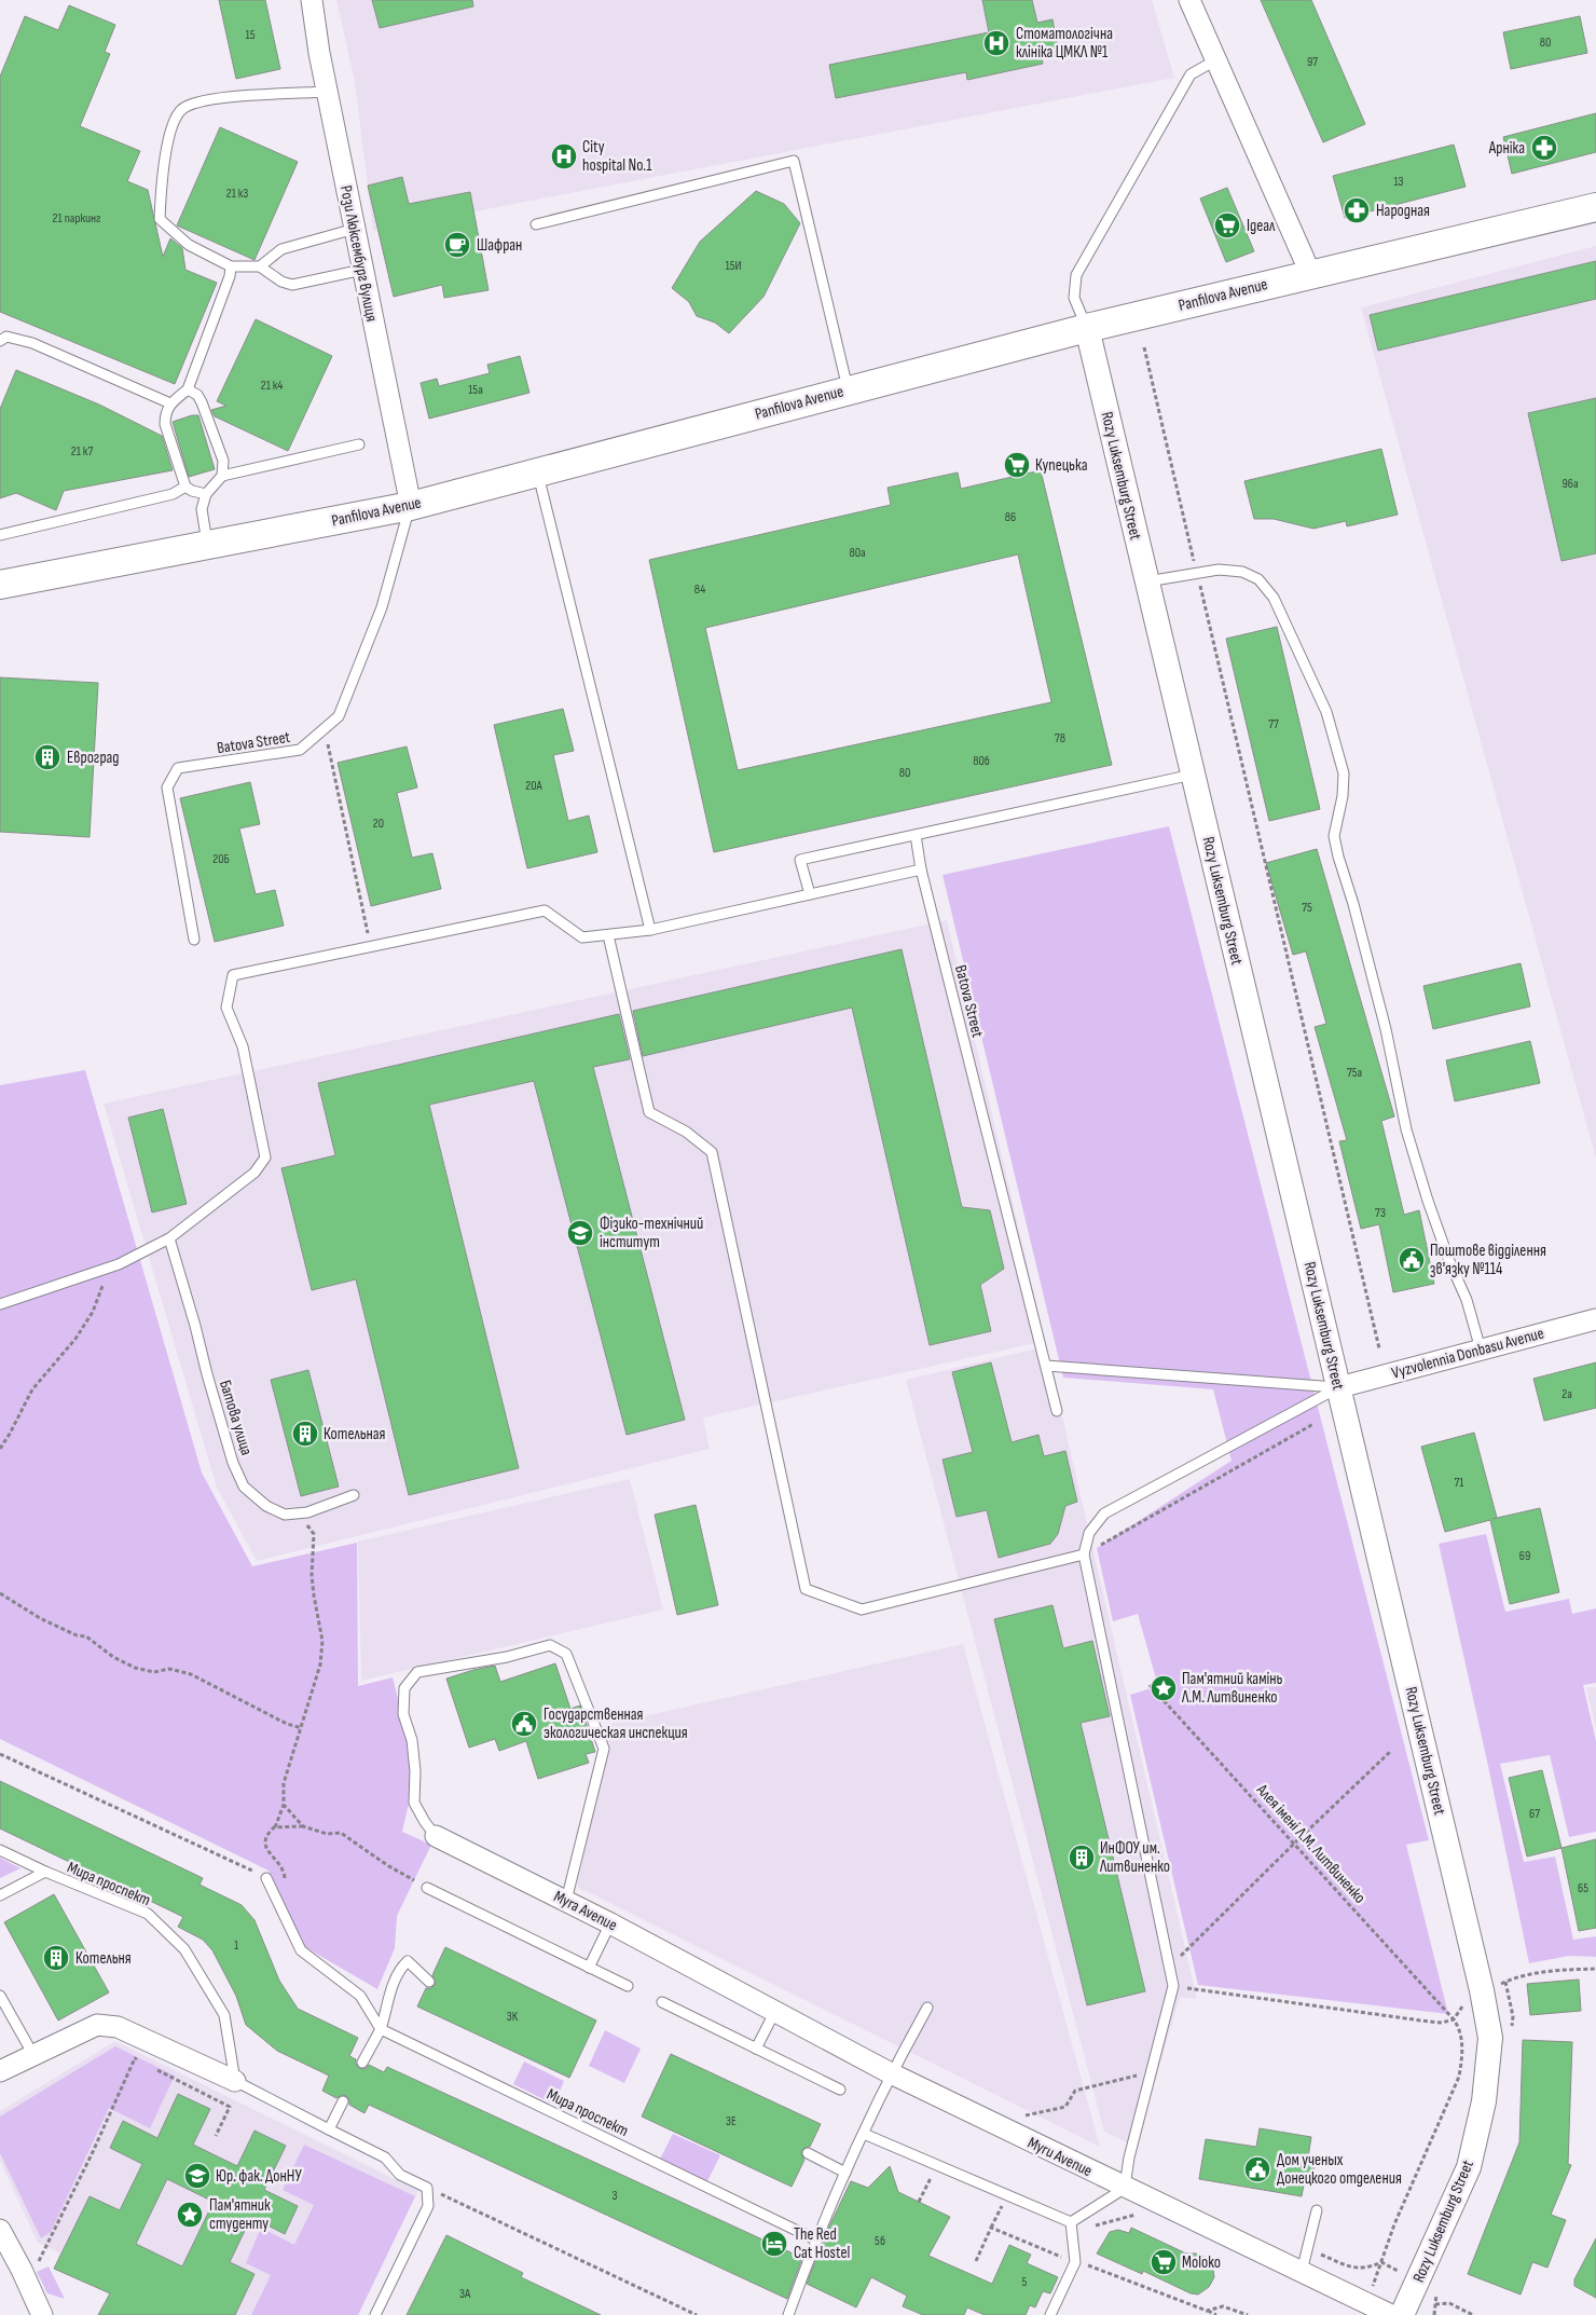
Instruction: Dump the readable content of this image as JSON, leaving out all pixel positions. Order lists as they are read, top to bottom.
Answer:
{
  "streets": {
    "main road": ["Panfilova Avenue"],
    "street": [
      "Рози Люксембург вулиця",
      "Rozy Luksemburg Street",
      "Vyzvolennia Donbasu Avenue",
      "Myra Avenue",
      "Myru Avenue"
    ],
    "lane": ["Batova Street", "Батова улица", "Мира проспект"],
    "path": ["Алея імені Л.М. Литвиненко"]
  },
  "crossings": [
    ["Рози Люксембург вулиця", "Panfilova Avenue"],
    ["Рози Люксембург вулиця", "Batova Street"],
    ["Panfilova Avenue", "Rozy Luksemburg Street"],
    ["Panfilova Avenue", "Batova Street"],
    ["Rozy Luksemburg Street", "Vyzvolennia Donbasu Avenue"],
    ["Myra Avenue", "Myru Avenue"]
  ],
  "places": {
    "hospital": ["Стоматологічна клініка ЦМКЛ №1", "City hospital No.1"],
    "pharmacy": ["Арніка", "Народная"],
    "supermarket": ["Ідеал", "Купецька", "Moloko"],
    "cafe": ["Шафран"],
    "building": [
      "Евроград",
      "Котельная",
      "ИнФОУ им. Литвиненко",
      "Котельня"
    ],
    "school or university": ["Фізико-технічний інститут", "Юр. фак. ДонНУ"],
    "public building": ["Поштове відділення зв'язку №114", "Государственная экологическая инспекция", "Дом ученых Донецкого отделения"],
    "place": ["Пам'ятний камінь Л.М. Литвиненко", "Пам'ятник студенту"],
    "hotel": ["The Red Cat Hostel"]
  },
  "house_numbers": [
    "15",
    "80",
    "97",
    "13",
    "21 к3",
    "21 паркинг",
    "15И",
    "21 к4",
    "15а",
    "21 к7",
    "96а",
    "86",
    "80а",
    "84",
    "77",
    "78",
    "80б",
    "80",
    "20А",
    "20",
    "20Б",
    "75",
    "75а",
    "73",
    "2а",
    "71",
    "69",
    "67",
    "65",
    "1",
    "3К",
    "3Е",
    "3",
    "5б",
    "5",
    "3А"
  ]
}
